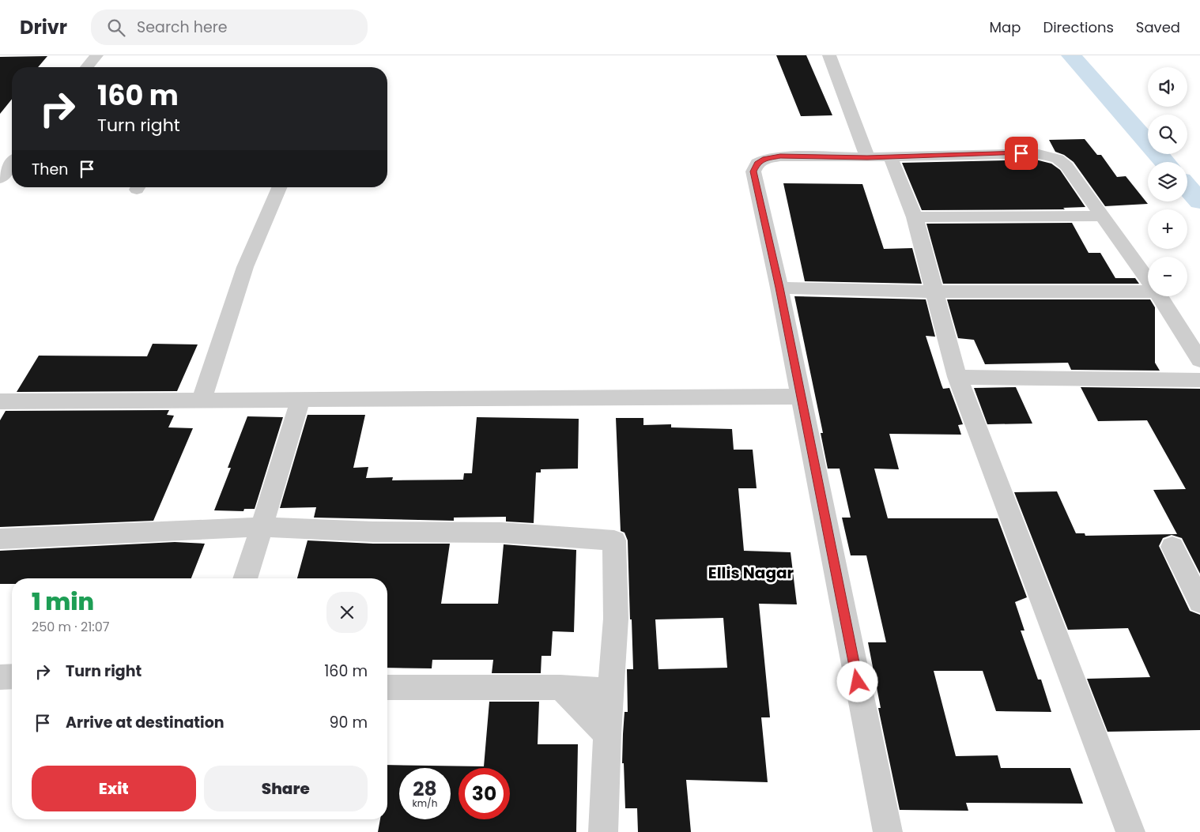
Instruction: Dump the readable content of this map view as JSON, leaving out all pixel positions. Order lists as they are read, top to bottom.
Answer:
{
  "districts": ["Ellis Nagar"],
  "page": {
    "header": "Drivr",
    "search": "Search here",
    "nav": ["Map", "Directions", "Saved"],
    "map_buttons": ["+", "−"],
    "turn": ["160 m", "Turn right"],
    "then": "Then",
    "heading": ["1 min", "250 m · 21:07"],
    "list": [
      {
        "name": "Turn right",
        "value": "160 m"
      },
      {
        "name": "Arrive at destination",
        "value": "90 m"
      }
    ],
    "buttons": ["Exit", "Share"],
    "speed": "28 km/h",
    "limit": "30"
  }
}
